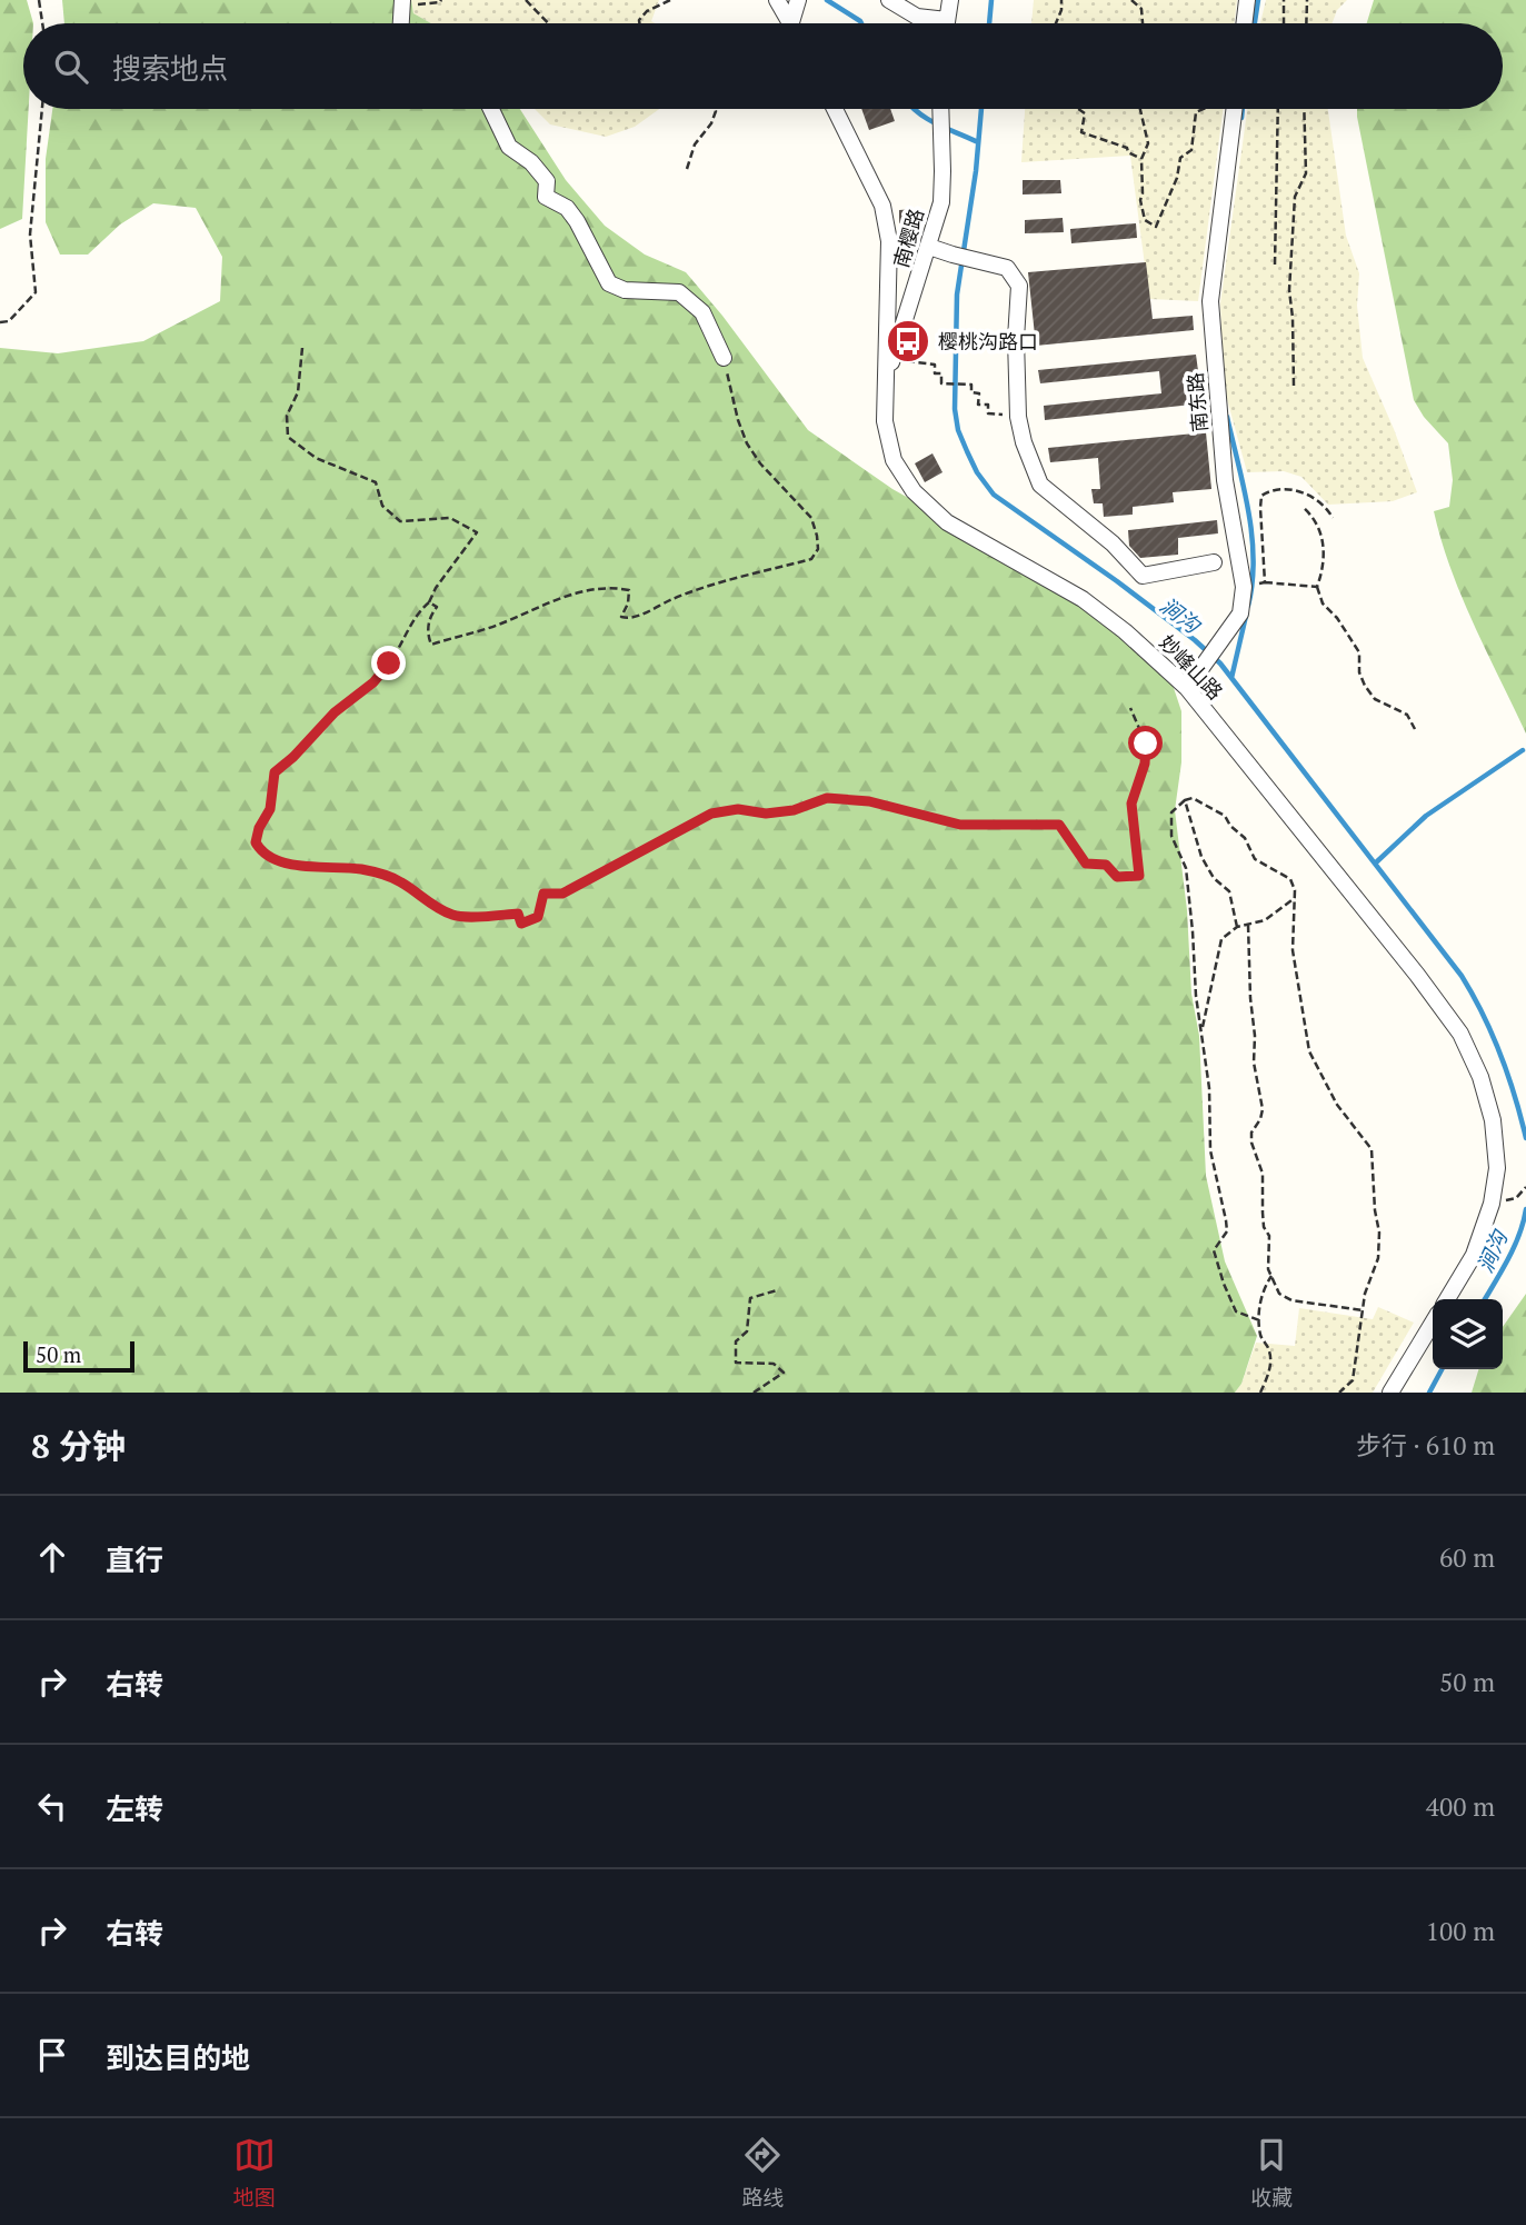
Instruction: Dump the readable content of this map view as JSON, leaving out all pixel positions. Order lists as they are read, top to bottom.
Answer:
{
  "streets": {
    "street": ["南樱路", "南东路", "妙峰山路"]
  },
  "crossings": [
    ["南樱路", "妙峰山路"],
    ["南东路", "妙峰山路"]
  ],
  "water": ["涧沟"],
  "places": {
    "bus stop": ["樱桃沟路口"]
  },
  "scale_bar": "50 m",
  "page": {
    "search": "搜索地点",
    "scale": "50 m",
    "heading": ["8 分钟", "步行 · 610 m"],
    "list": [
      ["直行", "60 m"],
      ["右转", "50 m"],
      ["左转", "400 m"],
      ["右转", "100 m"],
      "到达目的地"
    ],
    "nav": ["地图", "路线", "收藏"]
  }
}
